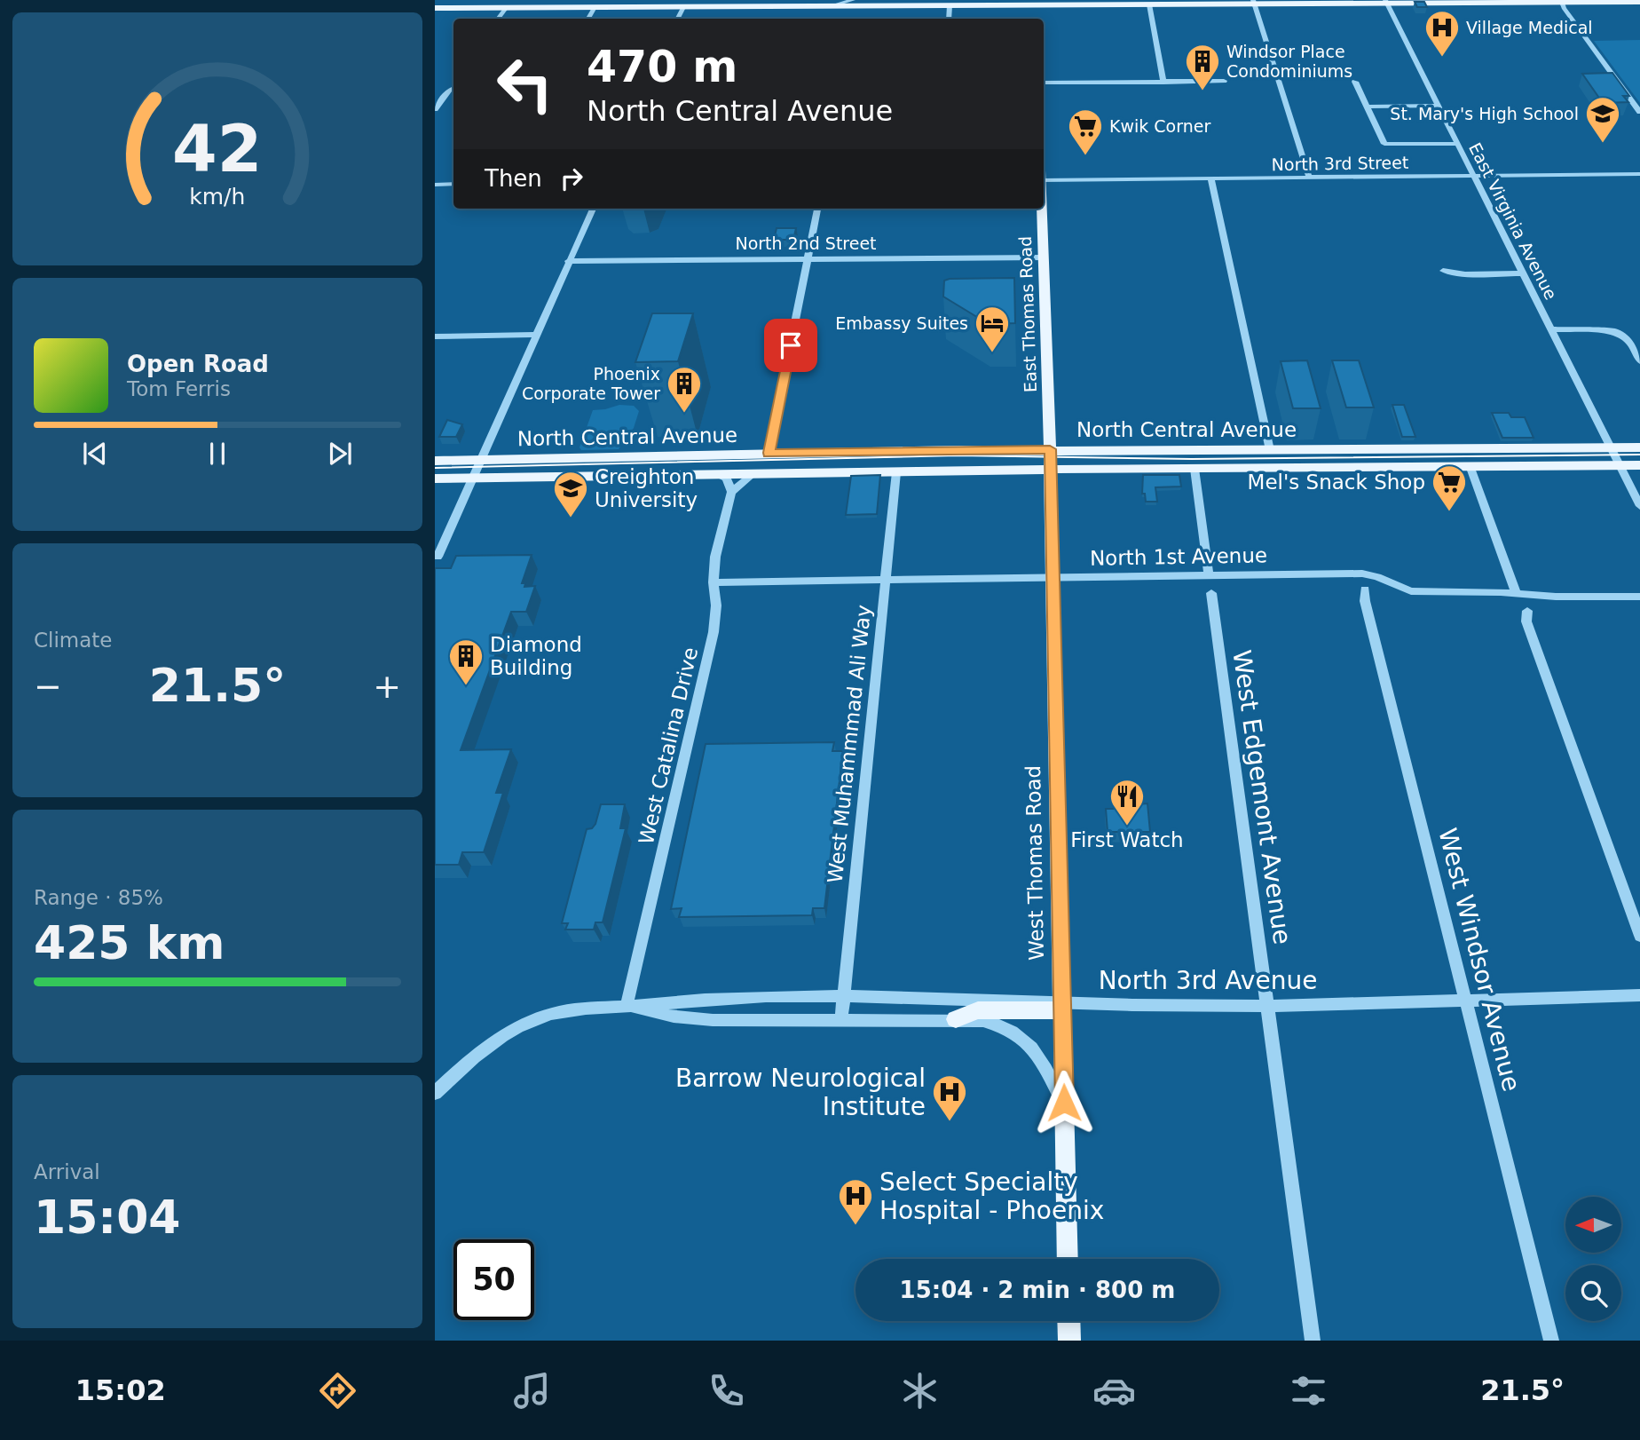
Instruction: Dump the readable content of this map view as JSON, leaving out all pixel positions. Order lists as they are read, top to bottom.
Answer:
{
  "streets": {
    "main road": ["East Thomas Road", "North Central Avenue", "West Thomas Road"],
    "street": [
      "North 3rd Street",
      "East Virginia Avenue",
      "North 2nd Street",
      "North 1st Avenue",
      "West Muhammmad Ali Way",
      "West Catalina Drive",
      "West Edgemont Avenue",
      "West Windsor Avenue",
      "North 3rd Avenue"
    ]
  },
  "crossings": [
    ["North 3rd Street", "East Virginia Avenue"],
    ["East Virginia Avenue", "North Central Avenue"],
    ["North 2nd Street", "East Thomas Road"],
    ["East Thomas Road", "North Central Avenue"],
    ["East Thomas Road", "West Thomas Road"],
    ["North Central Avenue", "West Muhammmad Ali Way"],
    ["North Central Avenue", "West Thomas Road"],
    ["North 1st Avenue", "West Muhammmad Ali Way"],
    ["North 1st Avenue", "West Catalina Drive"],
    ["North 1st Avenue", "West Thomas Road"],
    ["West Muhammmad Ali Way", "North 3rd Avenue"],
    ["West Catalina Drive", "North 3rd Avenue"],
    ["West Edgemont Avenue", "North 3rd Avenue"],
    ["West Thomas Road", "North 3rd Avenue"],
    ["West Windsor Avenue", "North 3rd Avenue"]
  ],
  "places": {
    "hospital": ["Village Medical", "Barrow Neurological Institute", "Select Specialty Hospital - Phoenix"],
    "building": ["Windsor Place Condominiums", "Phoenix Corporate Tower", "Diamond Building"],
    "school or university": ["St. Mary's High School", "Creighton University"],
    "supermarket": ["Kwik Corner", "Mel's Snack Shop"],
    "hotel": ["Embassy Suites"],
    "restaurant": ["First Watch"]
  },
  "north": "left",
  "page": {
    "turn": ["470 m", "North Central Avenue"],
    "then": "Then",
    "song": ["Open Road", "Tom Ferris"],
    "tile": [
      "Climate",
      ["Range · 85%", "425 km"],
      ["Arrival", "15:04"]
    ],
    "heat": ["−", "21.5°", "+"],
    "limit": "50",
    "trip": "15:04 · 2 min · 800 m",
    "tabs": ["15:02", "21.5°"],
    "gauge": ["42", "km/h"]
  }
}
